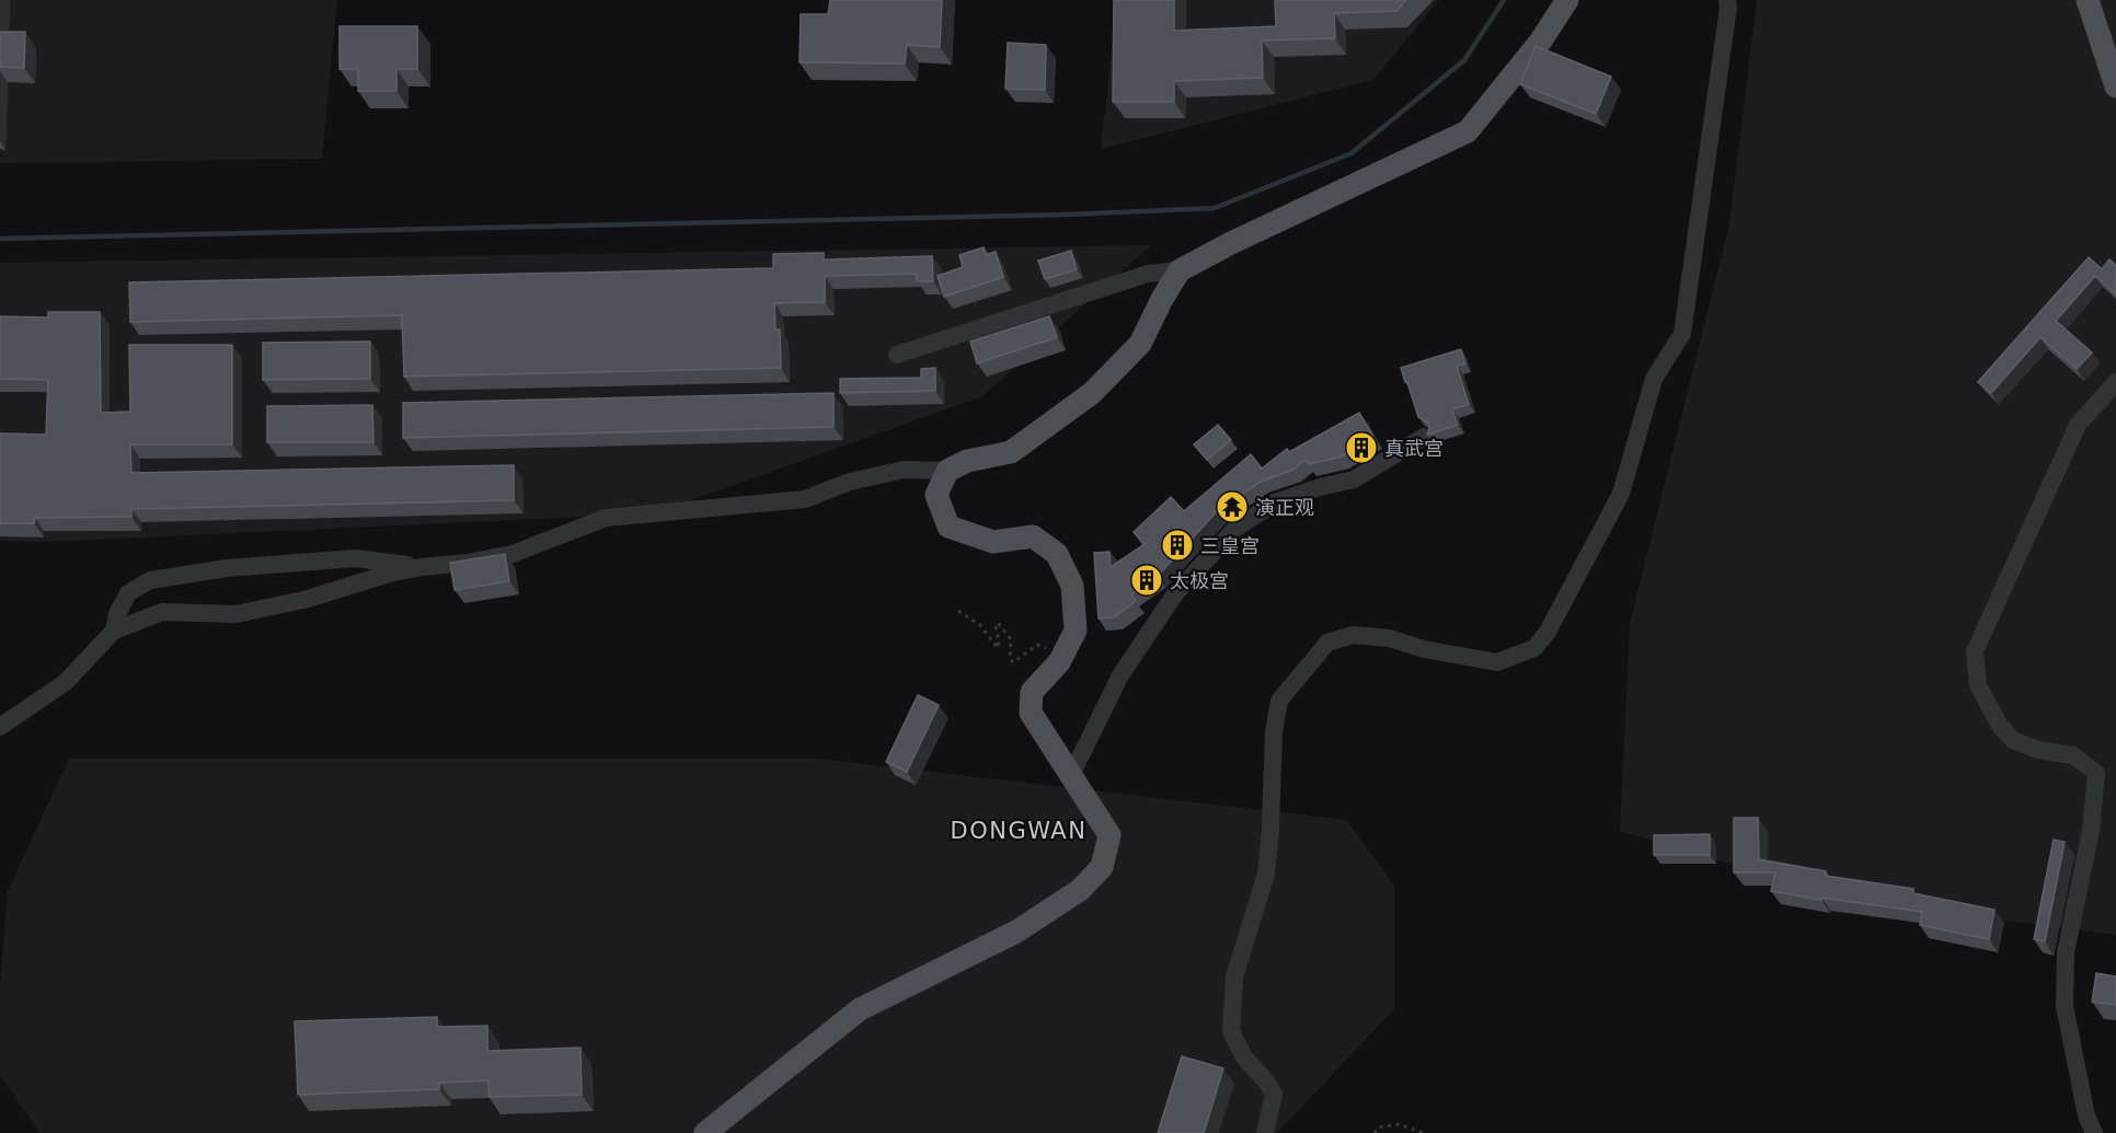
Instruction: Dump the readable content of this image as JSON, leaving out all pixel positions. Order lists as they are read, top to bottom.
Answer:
{
  "districts": ["DONGWAN"],
  "places": {
    "building": ["真武宫", "三皇宫", "太极宫"],
    "temple": ["演正观"]
  }
}
